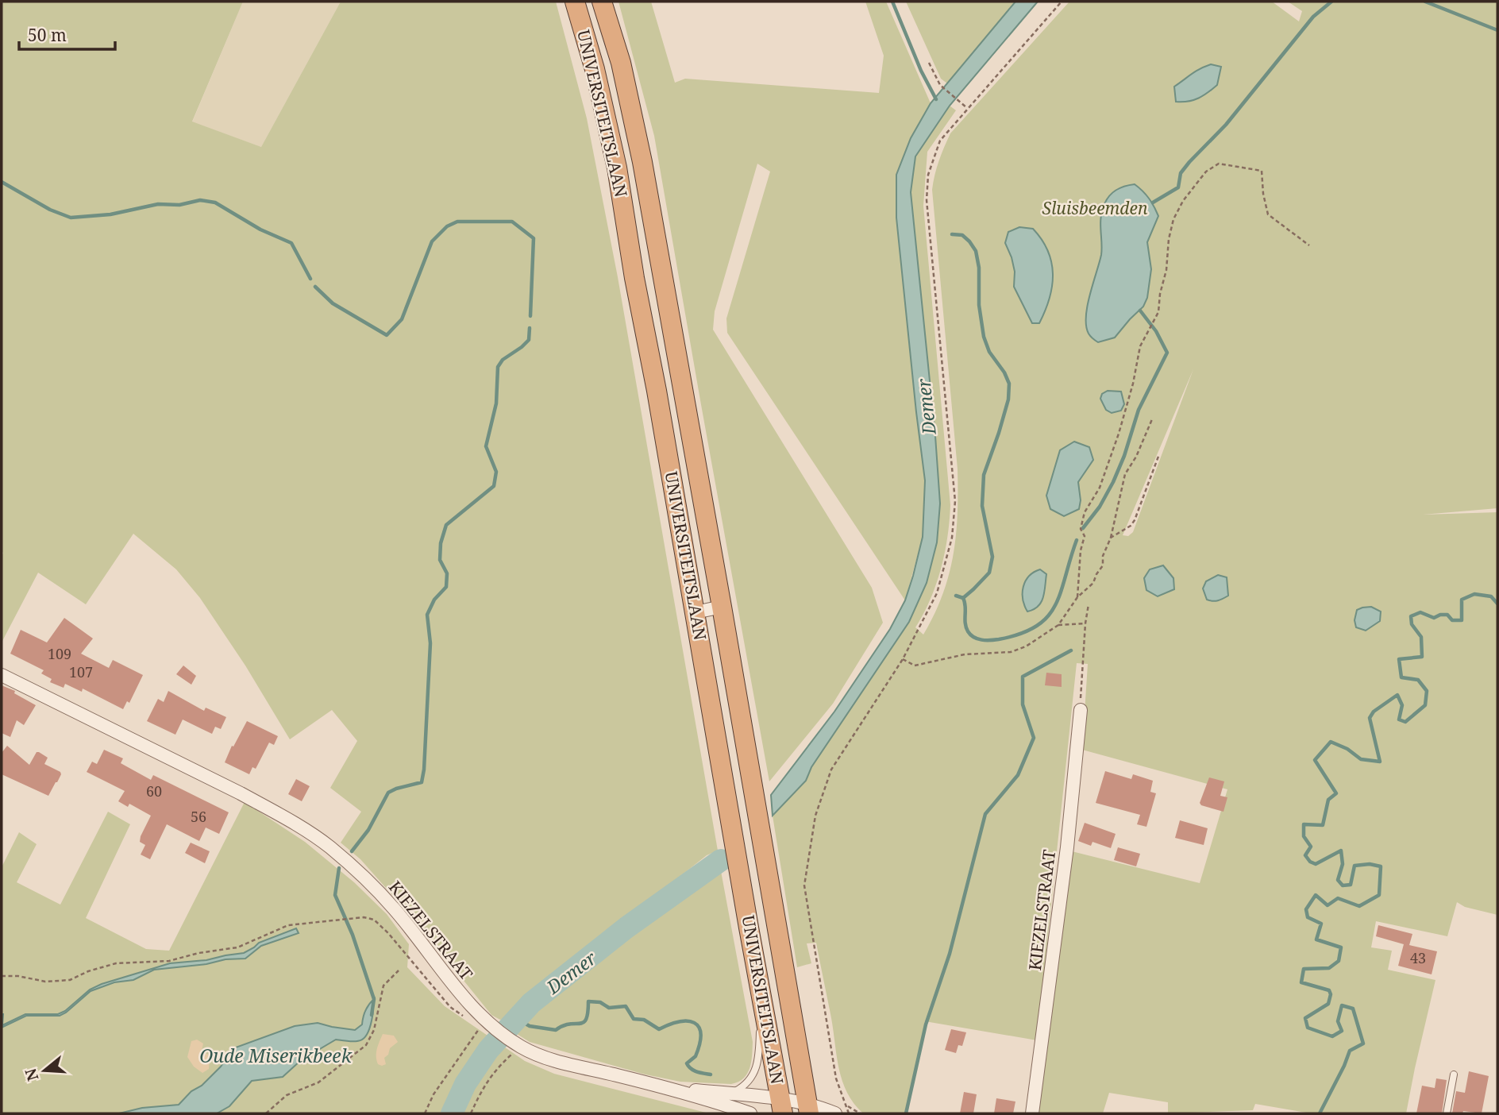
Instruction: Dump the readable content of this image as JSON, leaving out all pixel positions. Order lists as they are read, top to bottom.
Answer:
{
  "streets": {
    "highway": ["UNIVERSITEITSLAAN"],
    "street": ["KIEZELSTRAAT"]
  },
  "crossings": [
    ["UNIVERSITEITSLAAN", "KIEZELSTRAAT"]
  ],
  "water": ["Demer", "Oude Miserikbeek"],
  "parks": ["Sluisbeemden"],
  "house_numbers": [
    "109",
    "107",
    "60",
    "56",
    "43"
  ],
  "scale_bar": "50 m",
  "north": "left"
}
